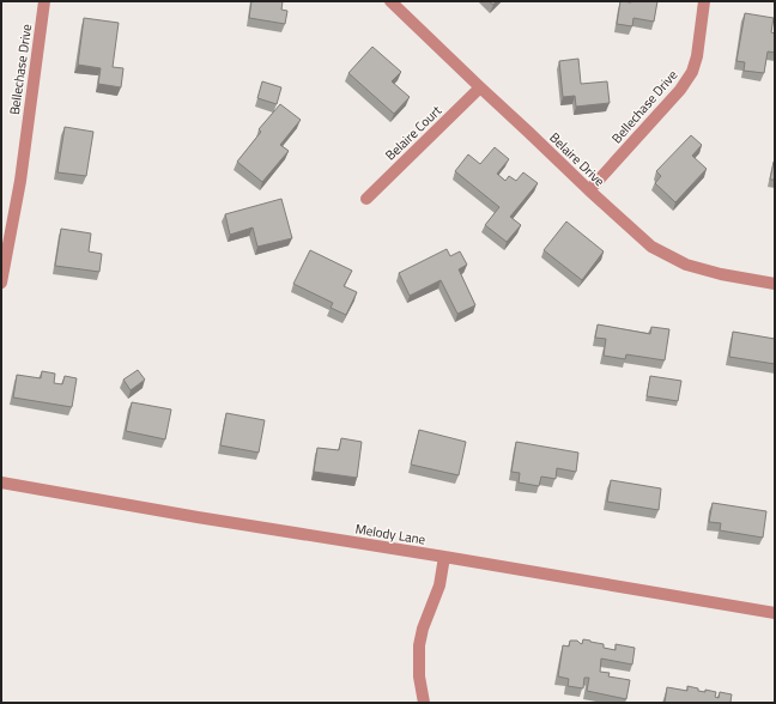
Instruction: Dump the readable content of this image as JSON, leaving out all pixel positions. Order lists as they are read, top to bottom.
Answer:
{
  "streets": {
    "street": [
      "Bellechase Drive",
      "Belaire Court",
      "Belaire Drive",
      "Melody Lane"
    ]
  },
  "crossings": [
    ["Bellechase Drive", "Belaire Drive"],
    ["Belaire Court", "Belaire Drive"]
  ]
}
